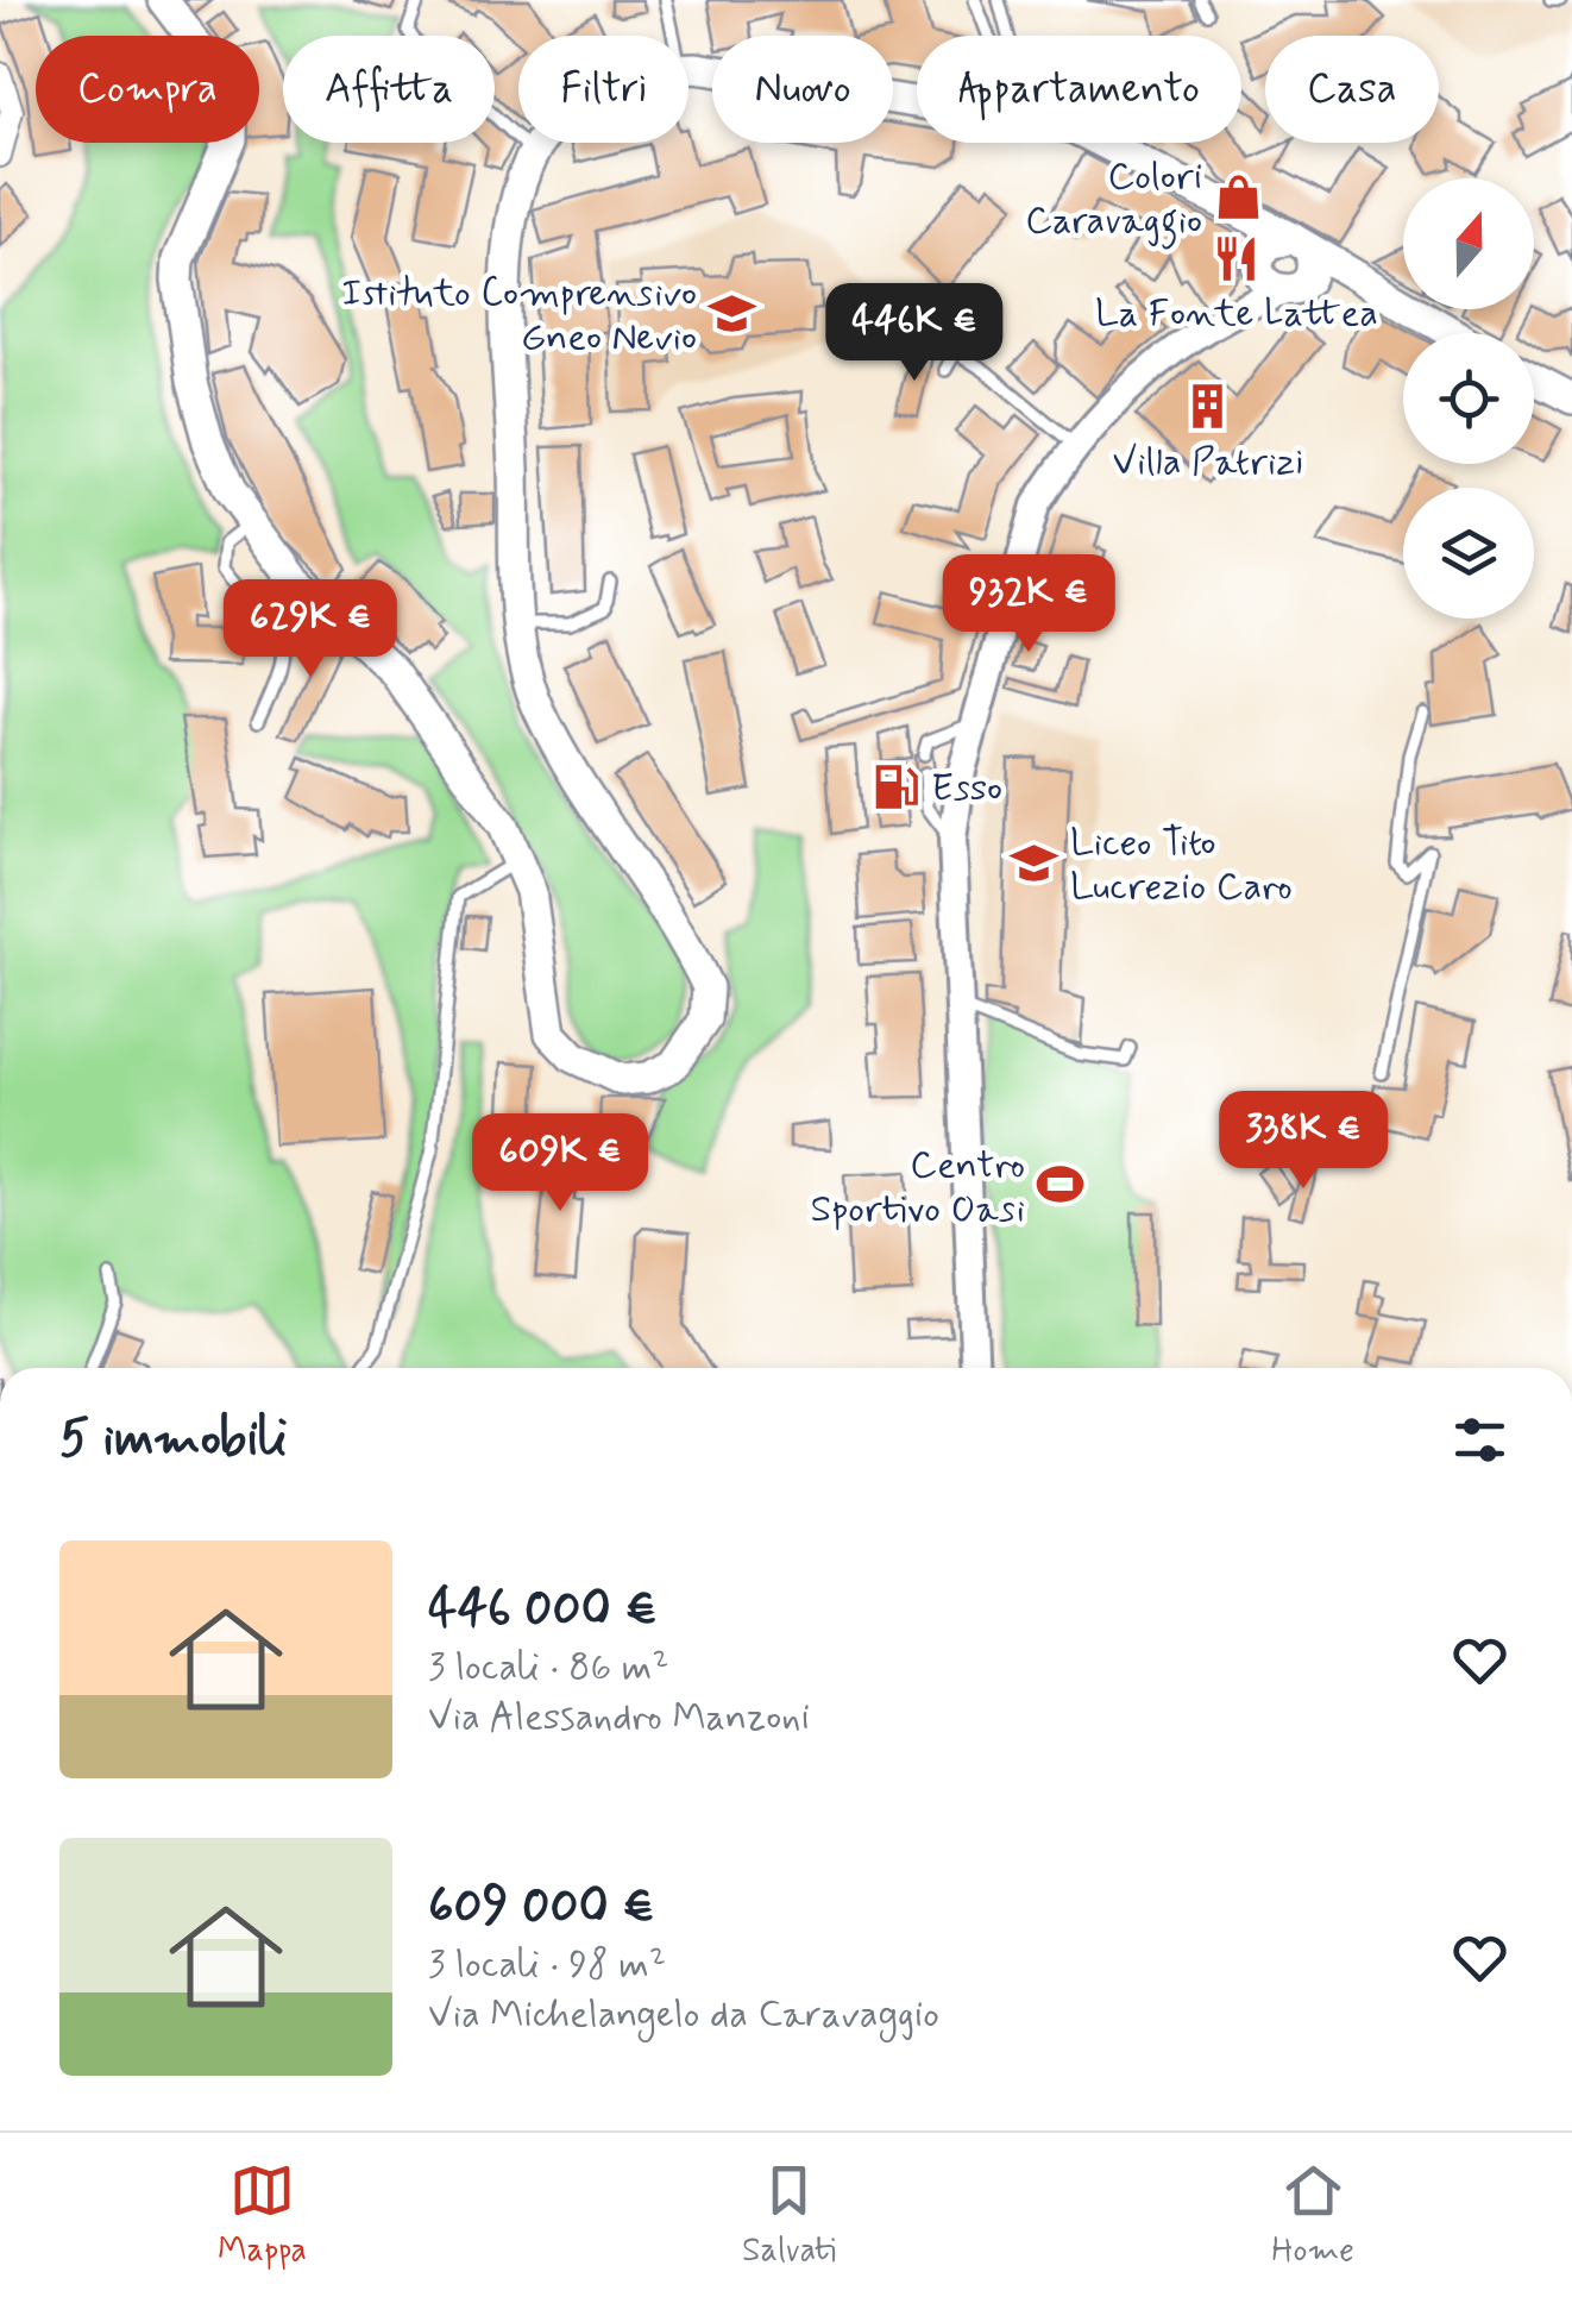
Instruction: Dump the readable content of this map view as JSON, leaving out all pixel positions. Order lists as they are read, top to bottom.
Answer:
{
  "places": {
    "shop": ["Colori Caravaggio"],
    "restaurant": ["La Fonte Lattea"],
    "school or university": ["Istituto Comprensivo Gneo Nevio", "Liceo Tito Lucrezio Caro"],
    "building": ["Villa Patrizi"],
    "fuel station": ["Esso"],
    "sports": ["Centro Sportivo Oasi"]
  },
  "north": "top",
  "page": {
    "chip": [
      "Compra",
      "Affitta",
      "Filtri",
      "Nuovo",
      "Appartamento",
      "Casa"
    ],
    "price": [
      "446K €",
      "932K €",
      "629K €",
      "338K €",
      "609K €"
    ],
    "heading": "5 immobili",
    "list": [
      {
        "name": "446 000 €",
        "note": "3 locali · 86 m² · Via Alessandro Manzoni"
      },
      {
        "name": "609 000 €",
        "note": "3 locali · 98 m² · Via Michelangelo da Caravaggio"
      }
    ],
    "tabs": ["Mappa", "Salvati", "Home"]
  }
}
